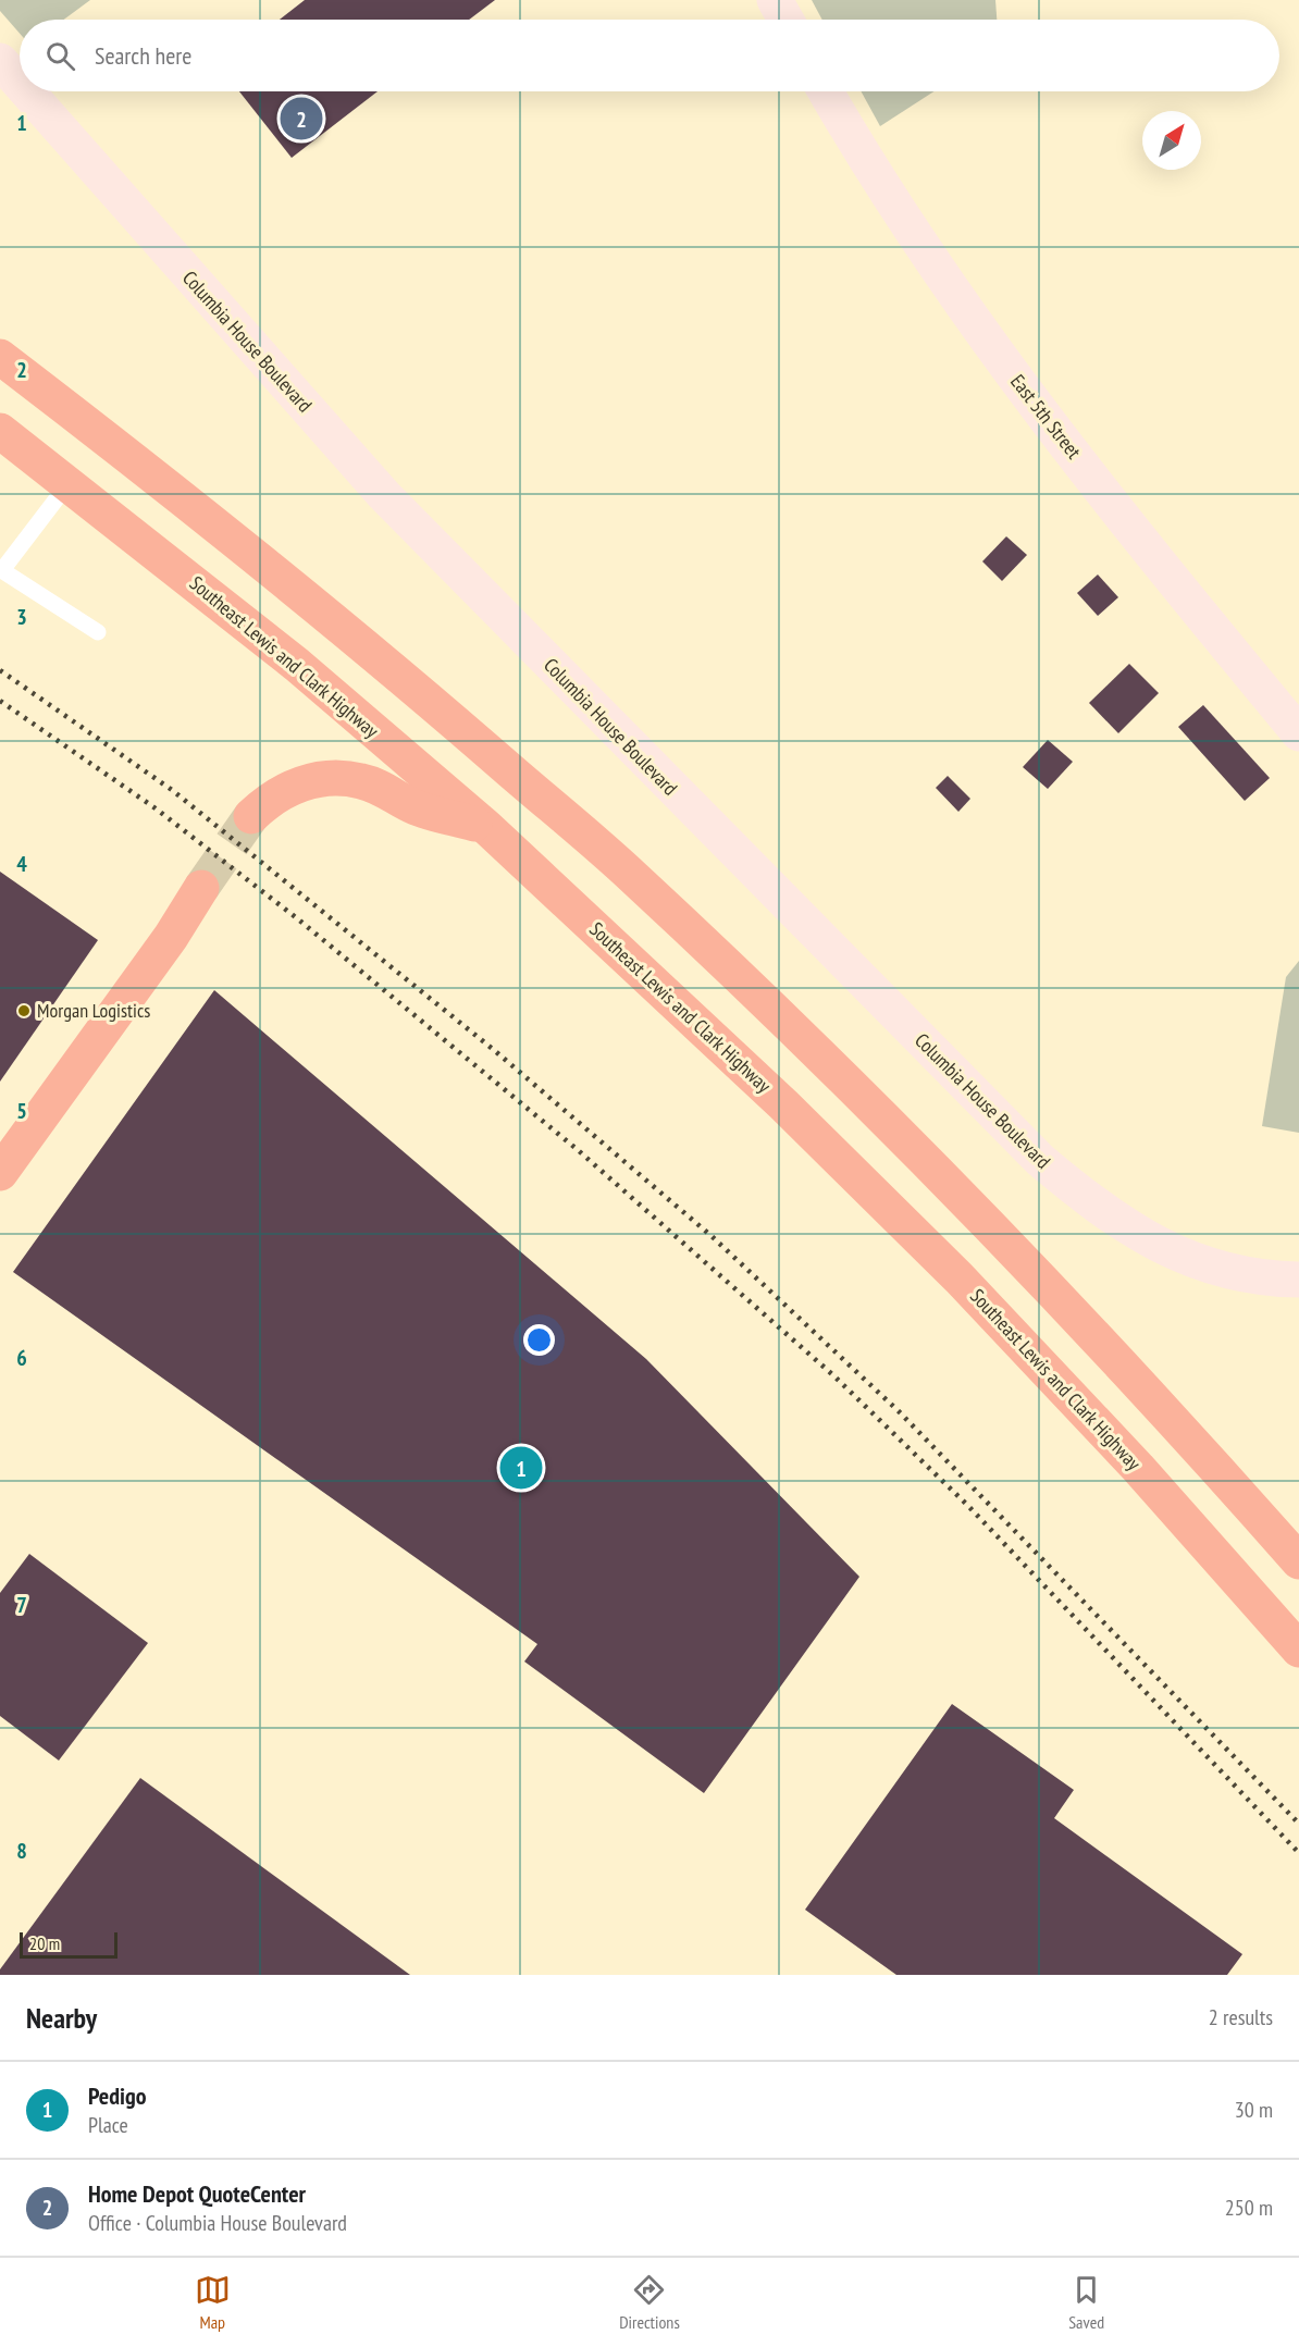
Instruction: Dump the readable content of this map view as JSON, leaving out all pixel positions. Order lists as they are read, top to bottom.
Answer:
{
  "streets": {
    "highway": ["Southeast Lewis and Clark Highway"],
    "street": ["Columbia House Boulevard", "East 5th Street"]
  },
  "places": ["Morgan Logistics"],
  "scale_bar": "20 m",
  "north": "top right",
  "page": {
    "search": "Search here",
    "pins": ["2", "1"],
    "scale": "20 m",
    "heading": ["Nearby", "2 results"],
    "list": [
      {
        "mark": "1",
        "name": "Pedigo",
        "note": "Place",
        "value": "30 m"
      },
      {
        "mark": "2",
        "name": "Home Depot QuoteCenter",
        "note": "Office · Columbia House Boulevard",
        "value": "250 m"
      }
    ],
    "nav": ["Map", "Directions", "Saved"]
  },
  "grid": {
    "rows": [
      "1",
      "2",
      "3",
      "4",
      "5",
      "6",
      "7",
      "8"
    ]
  }
}
